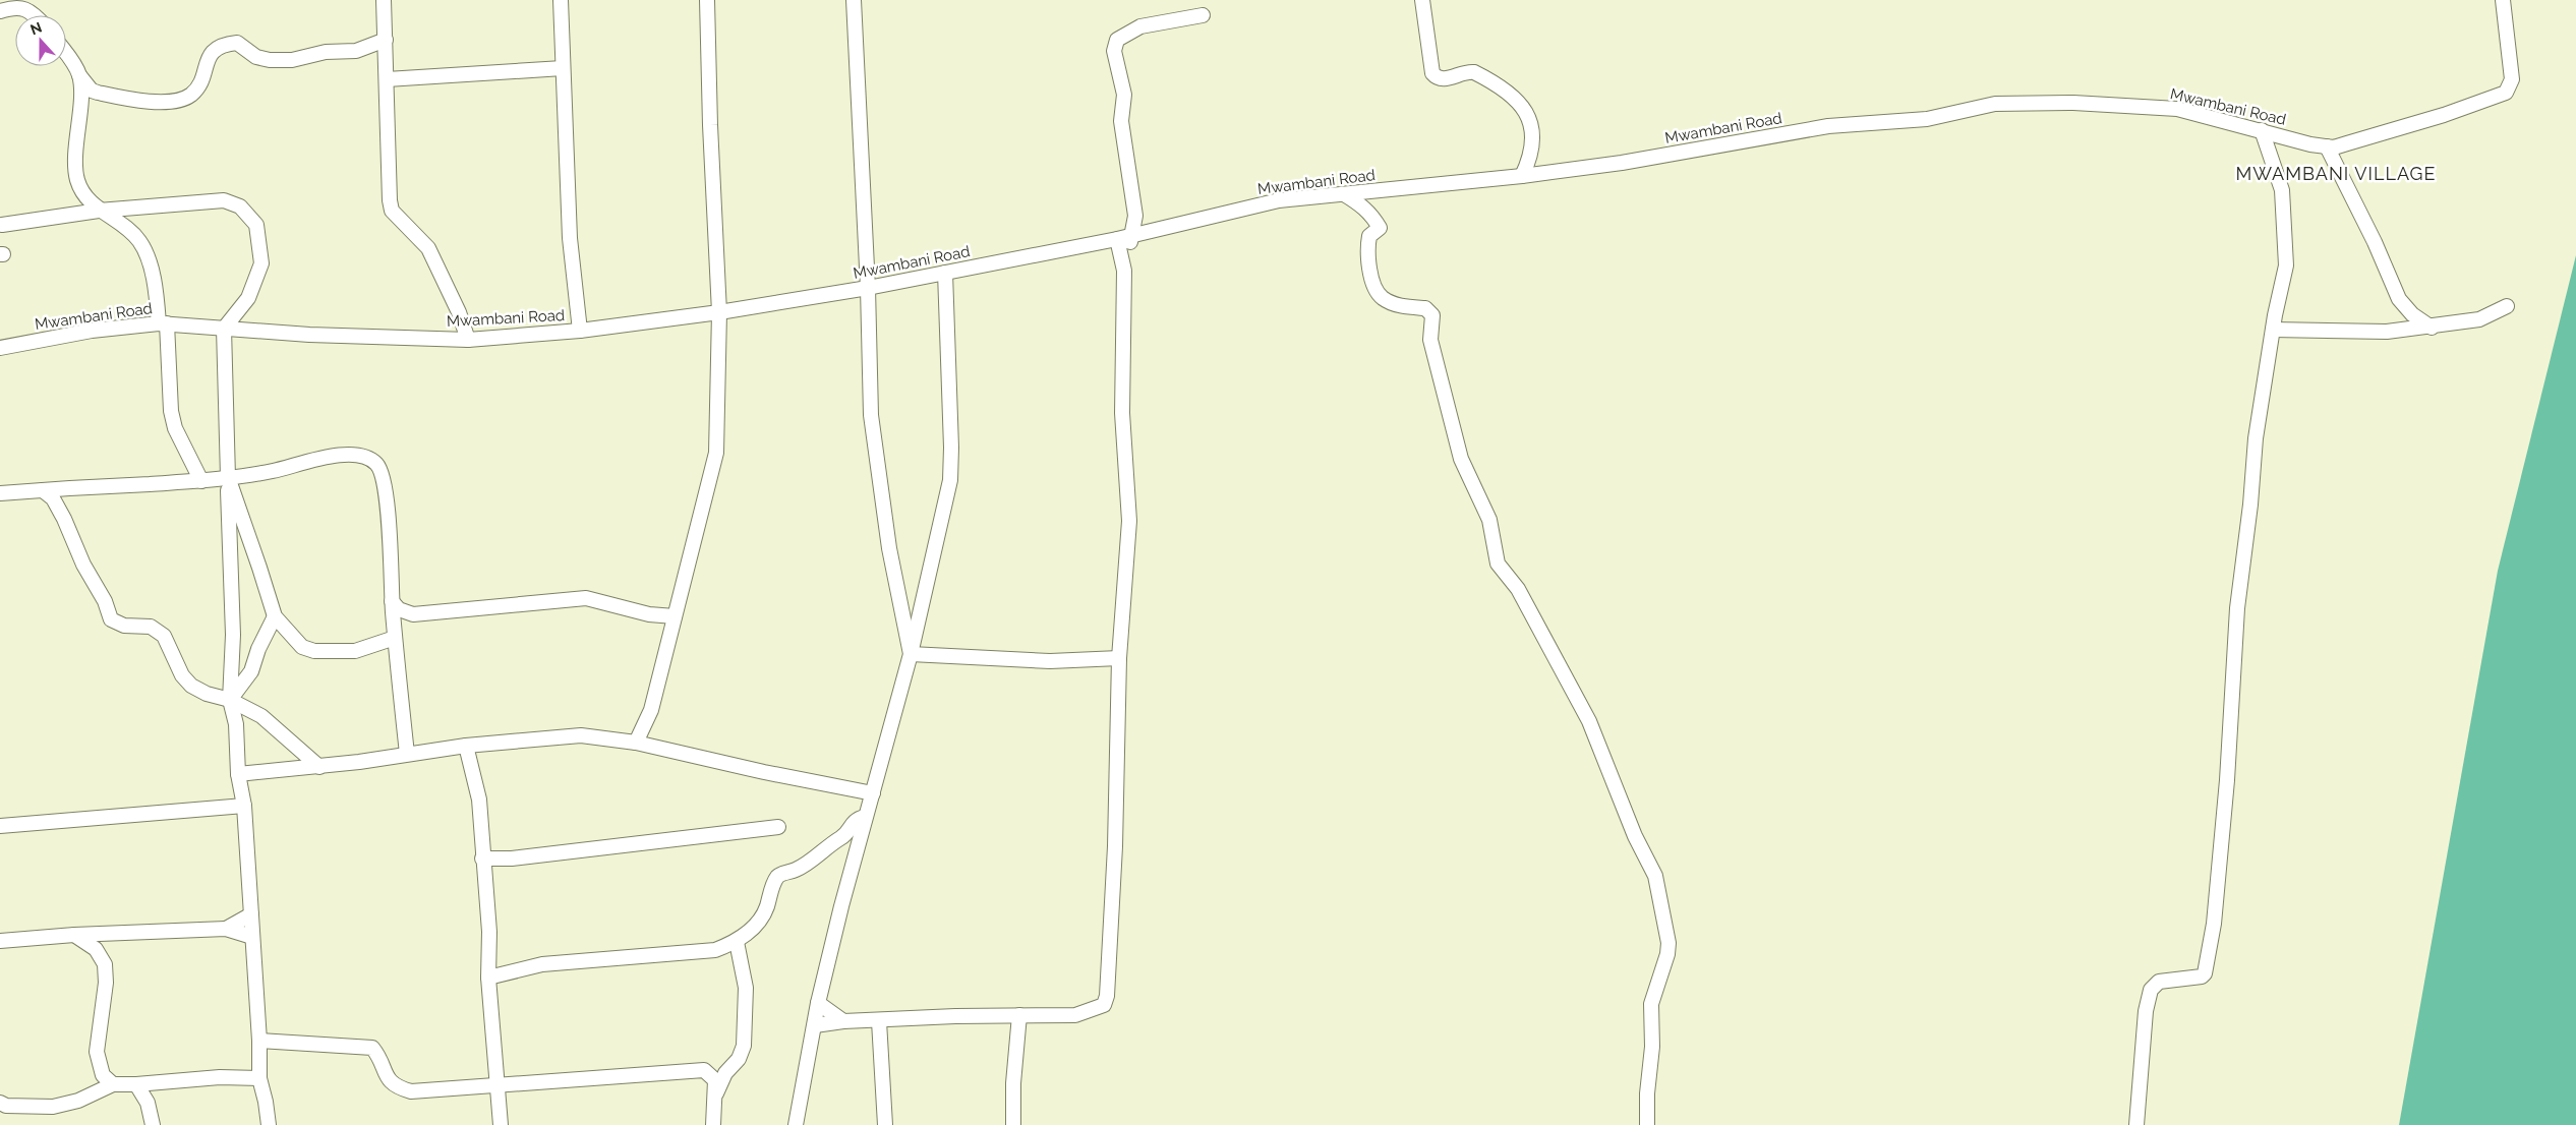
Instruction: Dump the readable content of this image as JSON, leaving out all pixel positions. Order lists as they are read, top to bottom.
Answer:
{
  "streets": {
    "street": ["Mwambani Road"]
  },
  "districts": ["MWAMBANI VILLAGE"],
  "north": "top"
}
